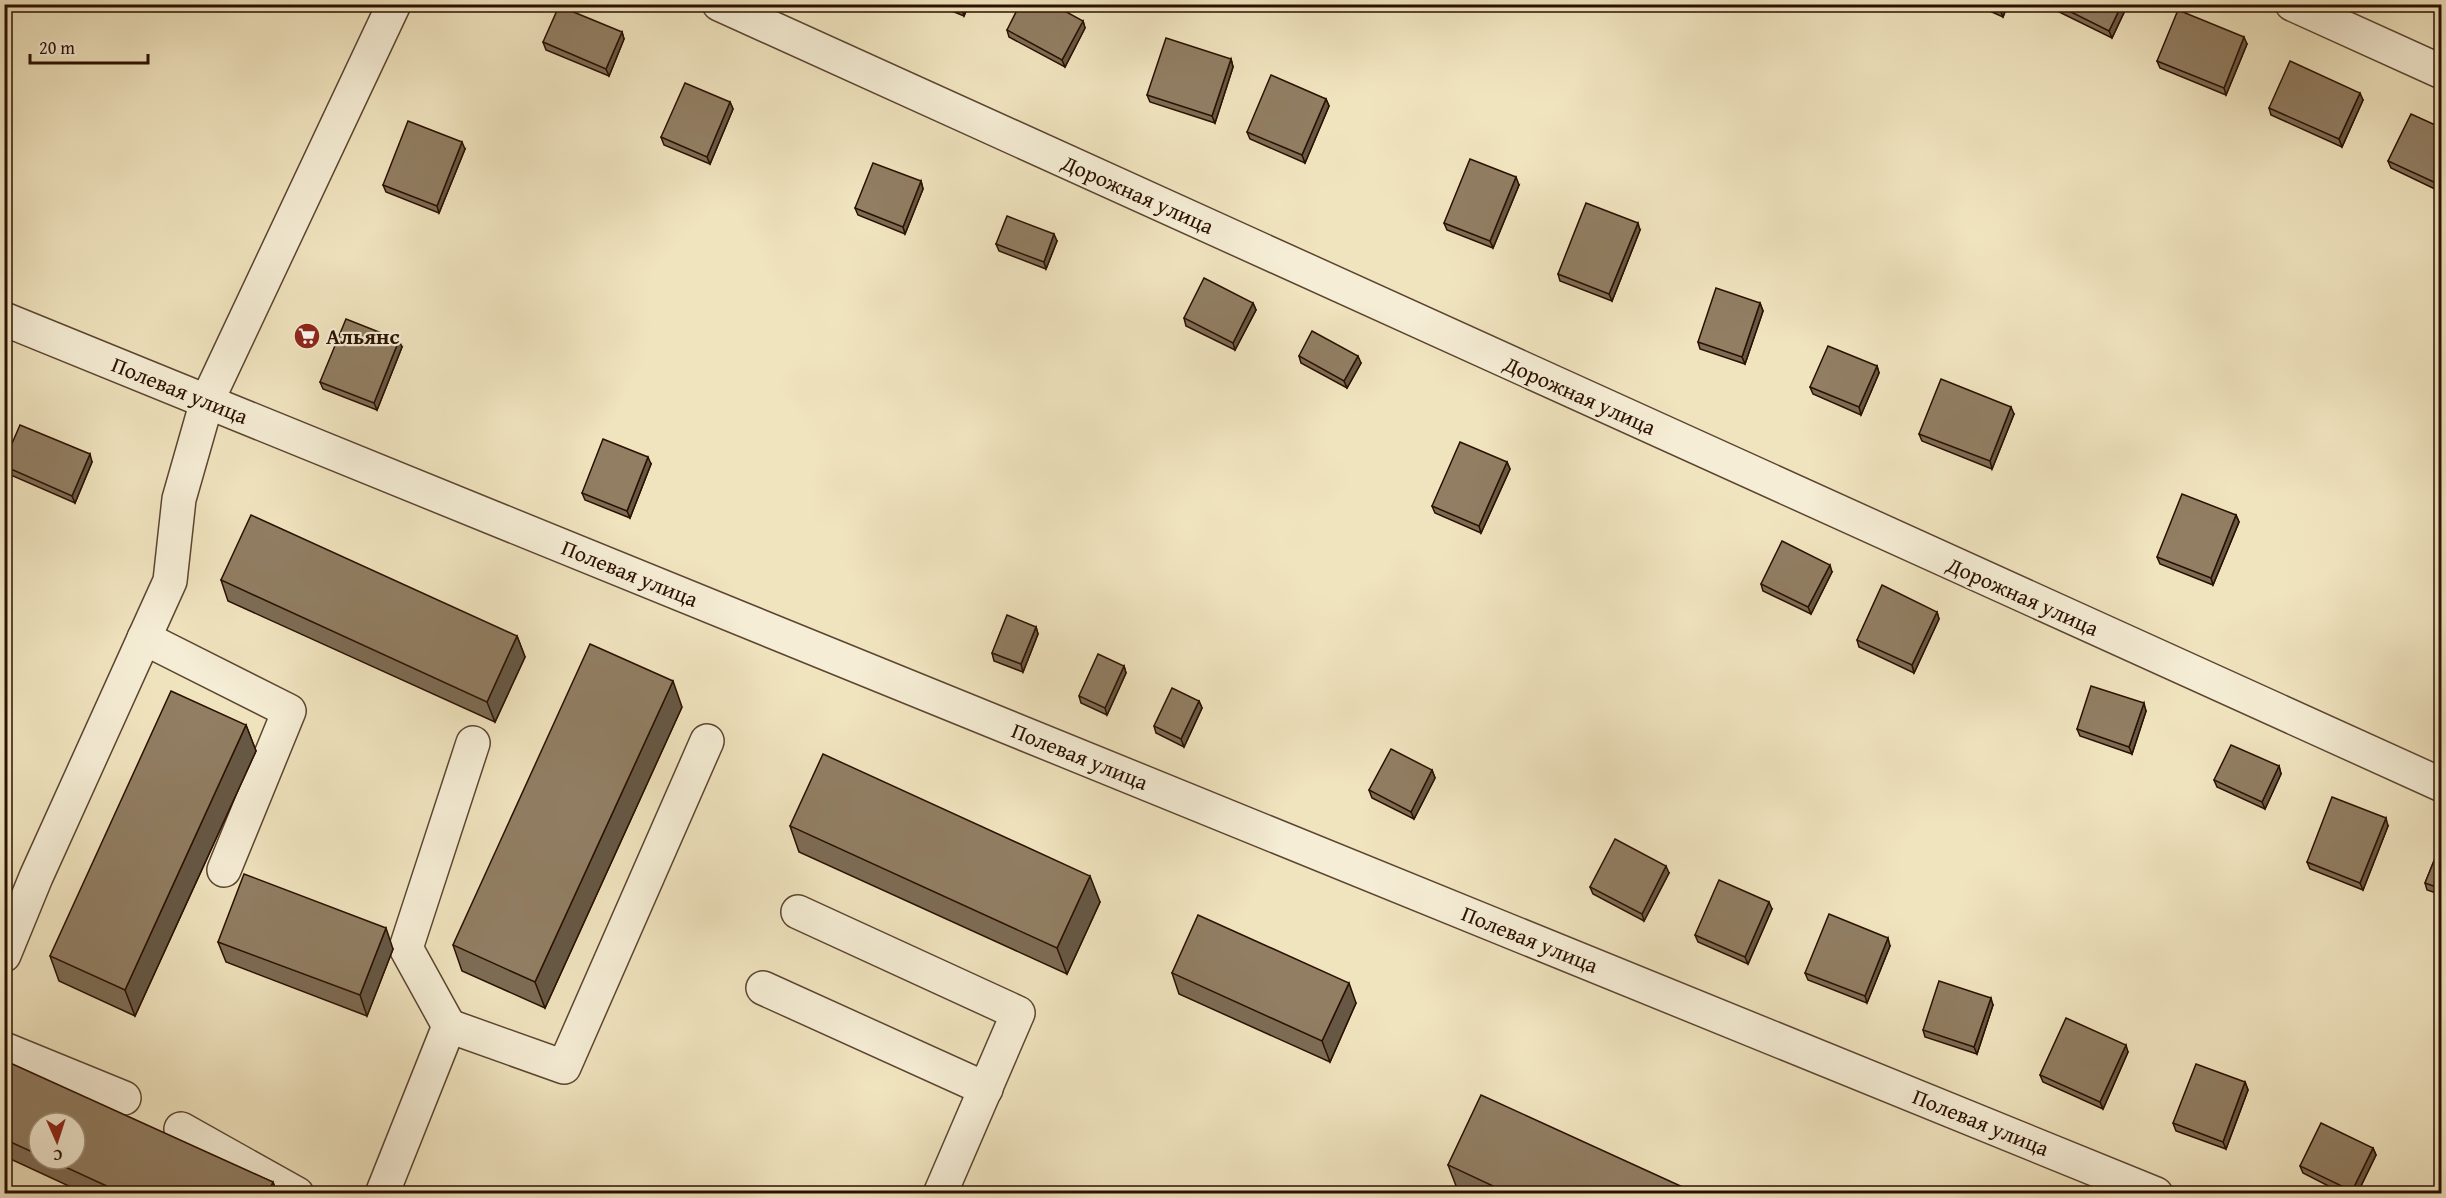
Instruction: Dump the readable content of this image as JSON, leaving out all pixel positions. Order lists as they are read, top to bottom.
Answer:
{
  "streets": {
    "street": ["Дорожная улица", "Полевая улица"]
  },
  "places": {
    "supermarket": ["Альянс"]
  },
  "scale_bar": "20 m",
  "north": "bottom"
}
